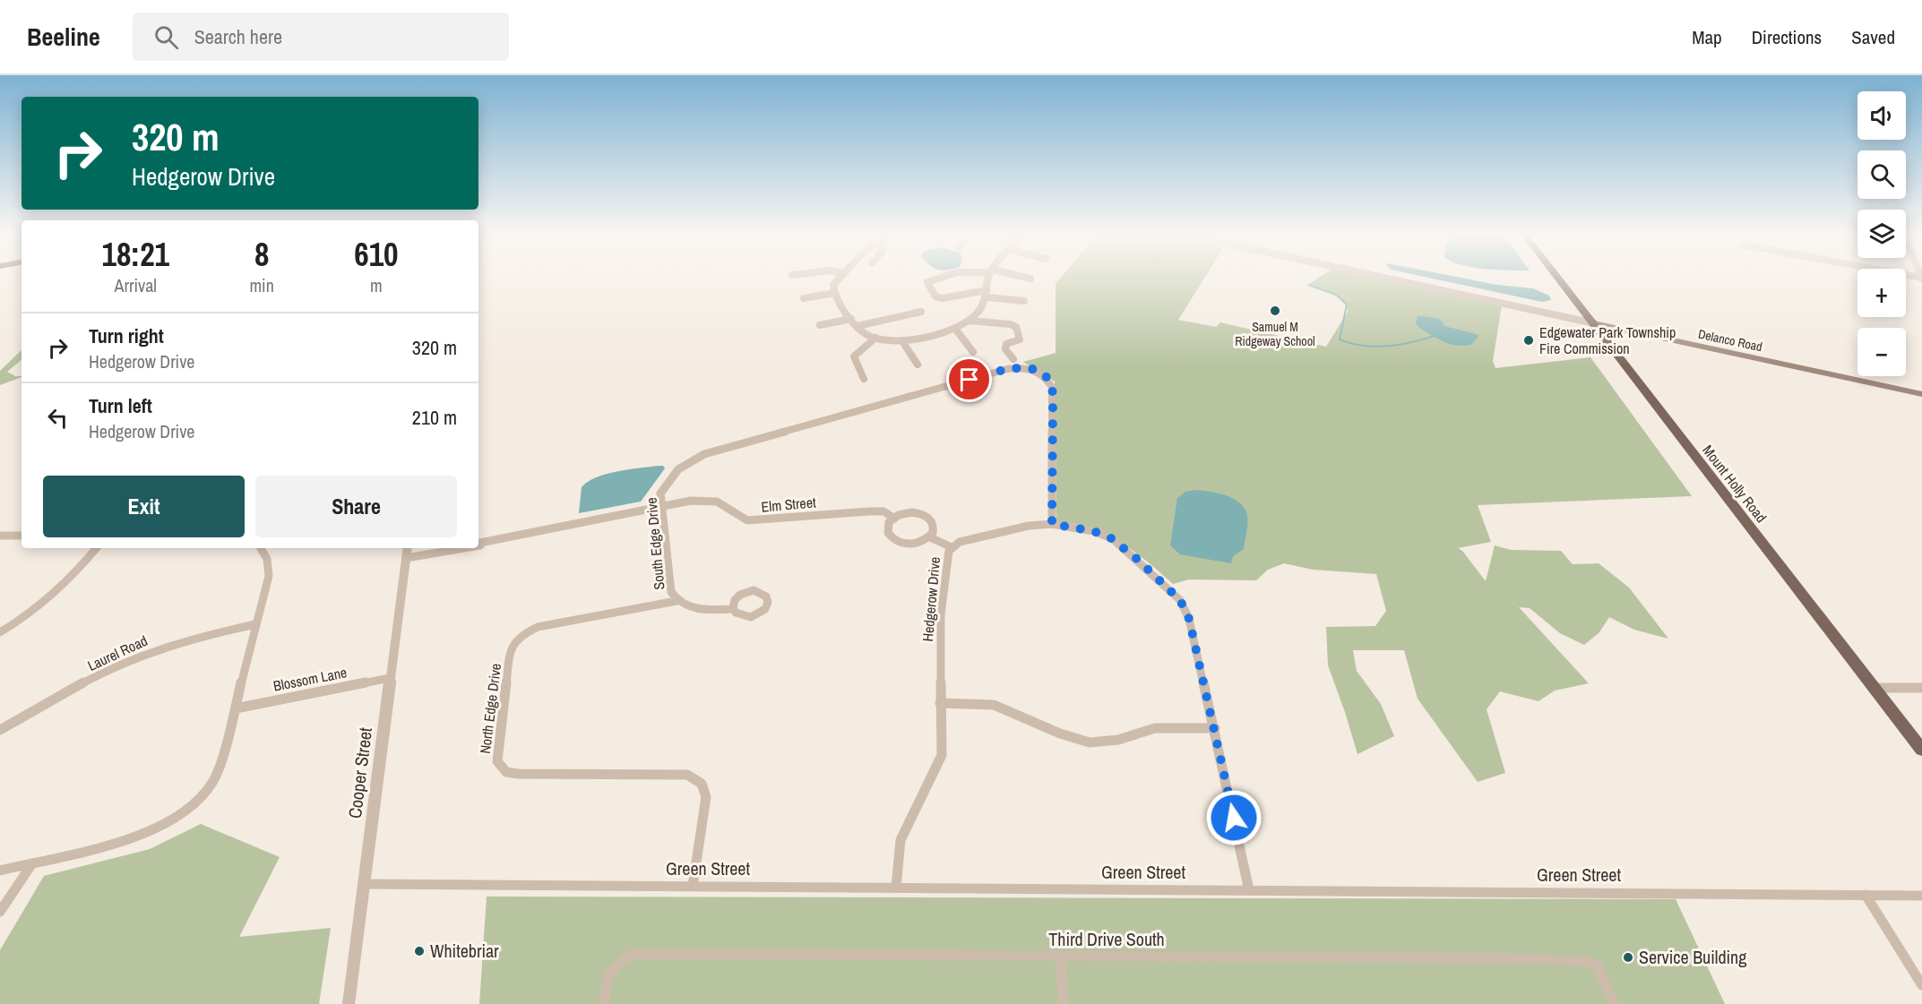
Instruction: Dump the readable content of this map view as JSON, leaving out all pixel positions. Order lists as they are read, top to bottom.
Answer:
{
  "streets": {
    "main road": ["Delanco Road", "Mount Holly Road"],
    "street": [
      "Elm Street",
      "South Edge Drive",
      "Hedgerow Drive",
      "Laurel Road",
      "Blossom Lane",
      "North Edge Drive",
      "Cooper Street",
      "Green Street",
      "Third Drive South"
    ]
  },
  "crossings": [
    ["Delanco Road", "Mount Holly Road"],
    ["Elm Street", "South Edge Drive"],
    ["Elm Street", "Cooper Street"],
    ["South Edge Drive", "Hedgerow Drive"],
    ["South Edge Drive", "North Edge Drive"],
    ["Hedgerow Drive", "Green Street"],
    ["Blossom Lane", "Cooper Street"],
    ["North Edge Drive", "Green Street"],
    ["Cooper Street", "Green Street"]
  ],
  "places": [
    "Samuel M Ridgeway School",
    "Edgewater Park Township Fire Commission",
    "Whitebriar",
    "Service Building"
  ],
  "page": {
    "header": "Beeline",
    "search": "Search here",
    "nav": ["Map", "Directions", "Saved"],
    "map_buttons": ["+", "−"],
    "turn": ["320 m", "Hedgerow Drive"],
    "eta": [
      "18:21",
      "Arrival",
      "8",
      "min",
      "610",
      "m"
    ],
    "list": [
      {
        "name": "Turn right",
        "note": "Hedgerow Drive",
        "value": "320 m"
      },
      {
        "name": "Turn left",
        "note": "Hedgerow Drive",
        "value": "210 m"
      }
    ],
    "buttons": ["Exit", "Share"]
  }
}
